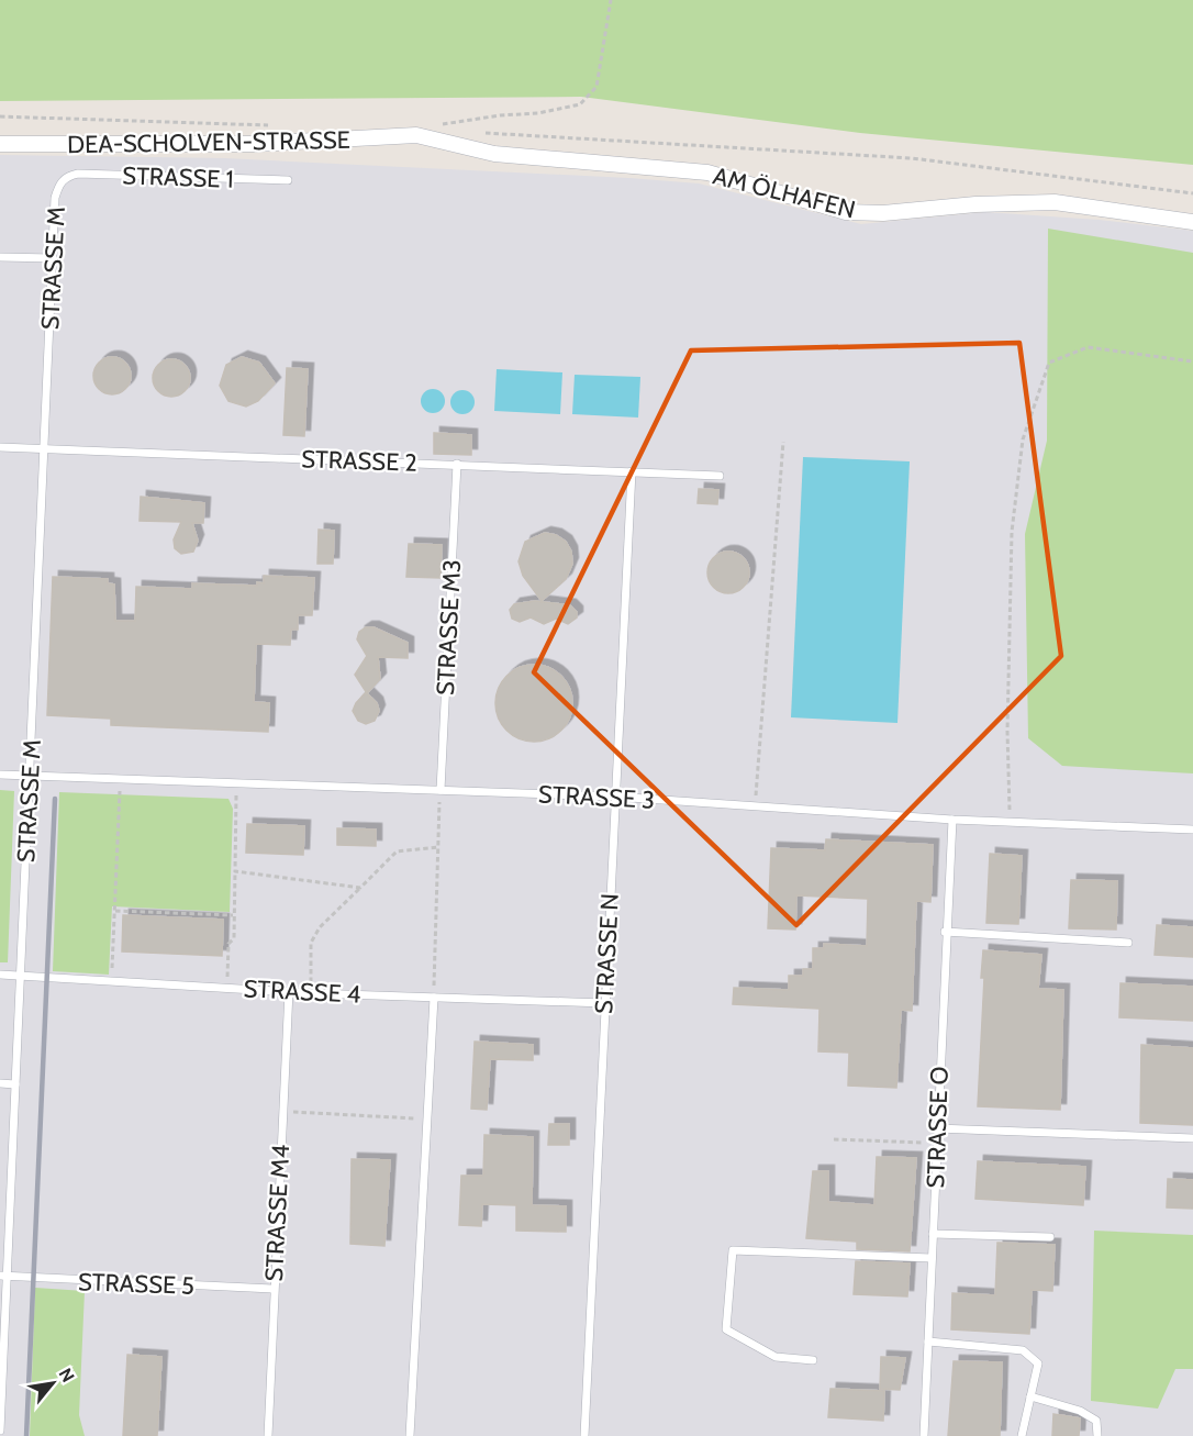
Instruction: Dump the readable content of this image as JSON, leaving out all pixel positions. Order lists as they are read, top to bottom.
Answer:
{
  "streets": {
    "street": ["DEA-SCHOLVEN-STRASSE", "AM ÖLHAFEN"],
    "lane": [
      "STRASSE 1",
      "STRASSE M",
      "STRASSE 2",
      "STRASSE M3",
      "STRASSE 3",
      "STRASSE N",
      "STRASSE 4",
      "STRASSE O",
      "STRASSE M4",
      "STRASSE 5"
    ]
  },
  "crossings": [
    ["DEA-SCHOLVEN-STRASSE", "AM ÖLHAFEN"],
    ["STRASSE 1", "STRASSE M"],
    ["STRASSE M", "STRASSE 2"],
    ["STRASSE M", "STRASSE 3"],
    ["STRASSE M", "STRASSE 4"],
    ["STRASSE M", "STRASSE 5"],
    ["STRASSE 2", "STRASSE M3"],
    ["STRASSE 2", "STRASSE N"],
    ["STRASSE M3", "STRASSE 3"],
    ["STRASSE 3", "STRASSE N"],
    ["STRASSE 3", "STRASSE O"],
    ["STRASSE N", "STRASSE 4"],
    ["STRASSE 4", "STRASSE M4"],
    ["STRASSE M4", "STRASSE 5"]
  ],
  "north": "top right"
}
